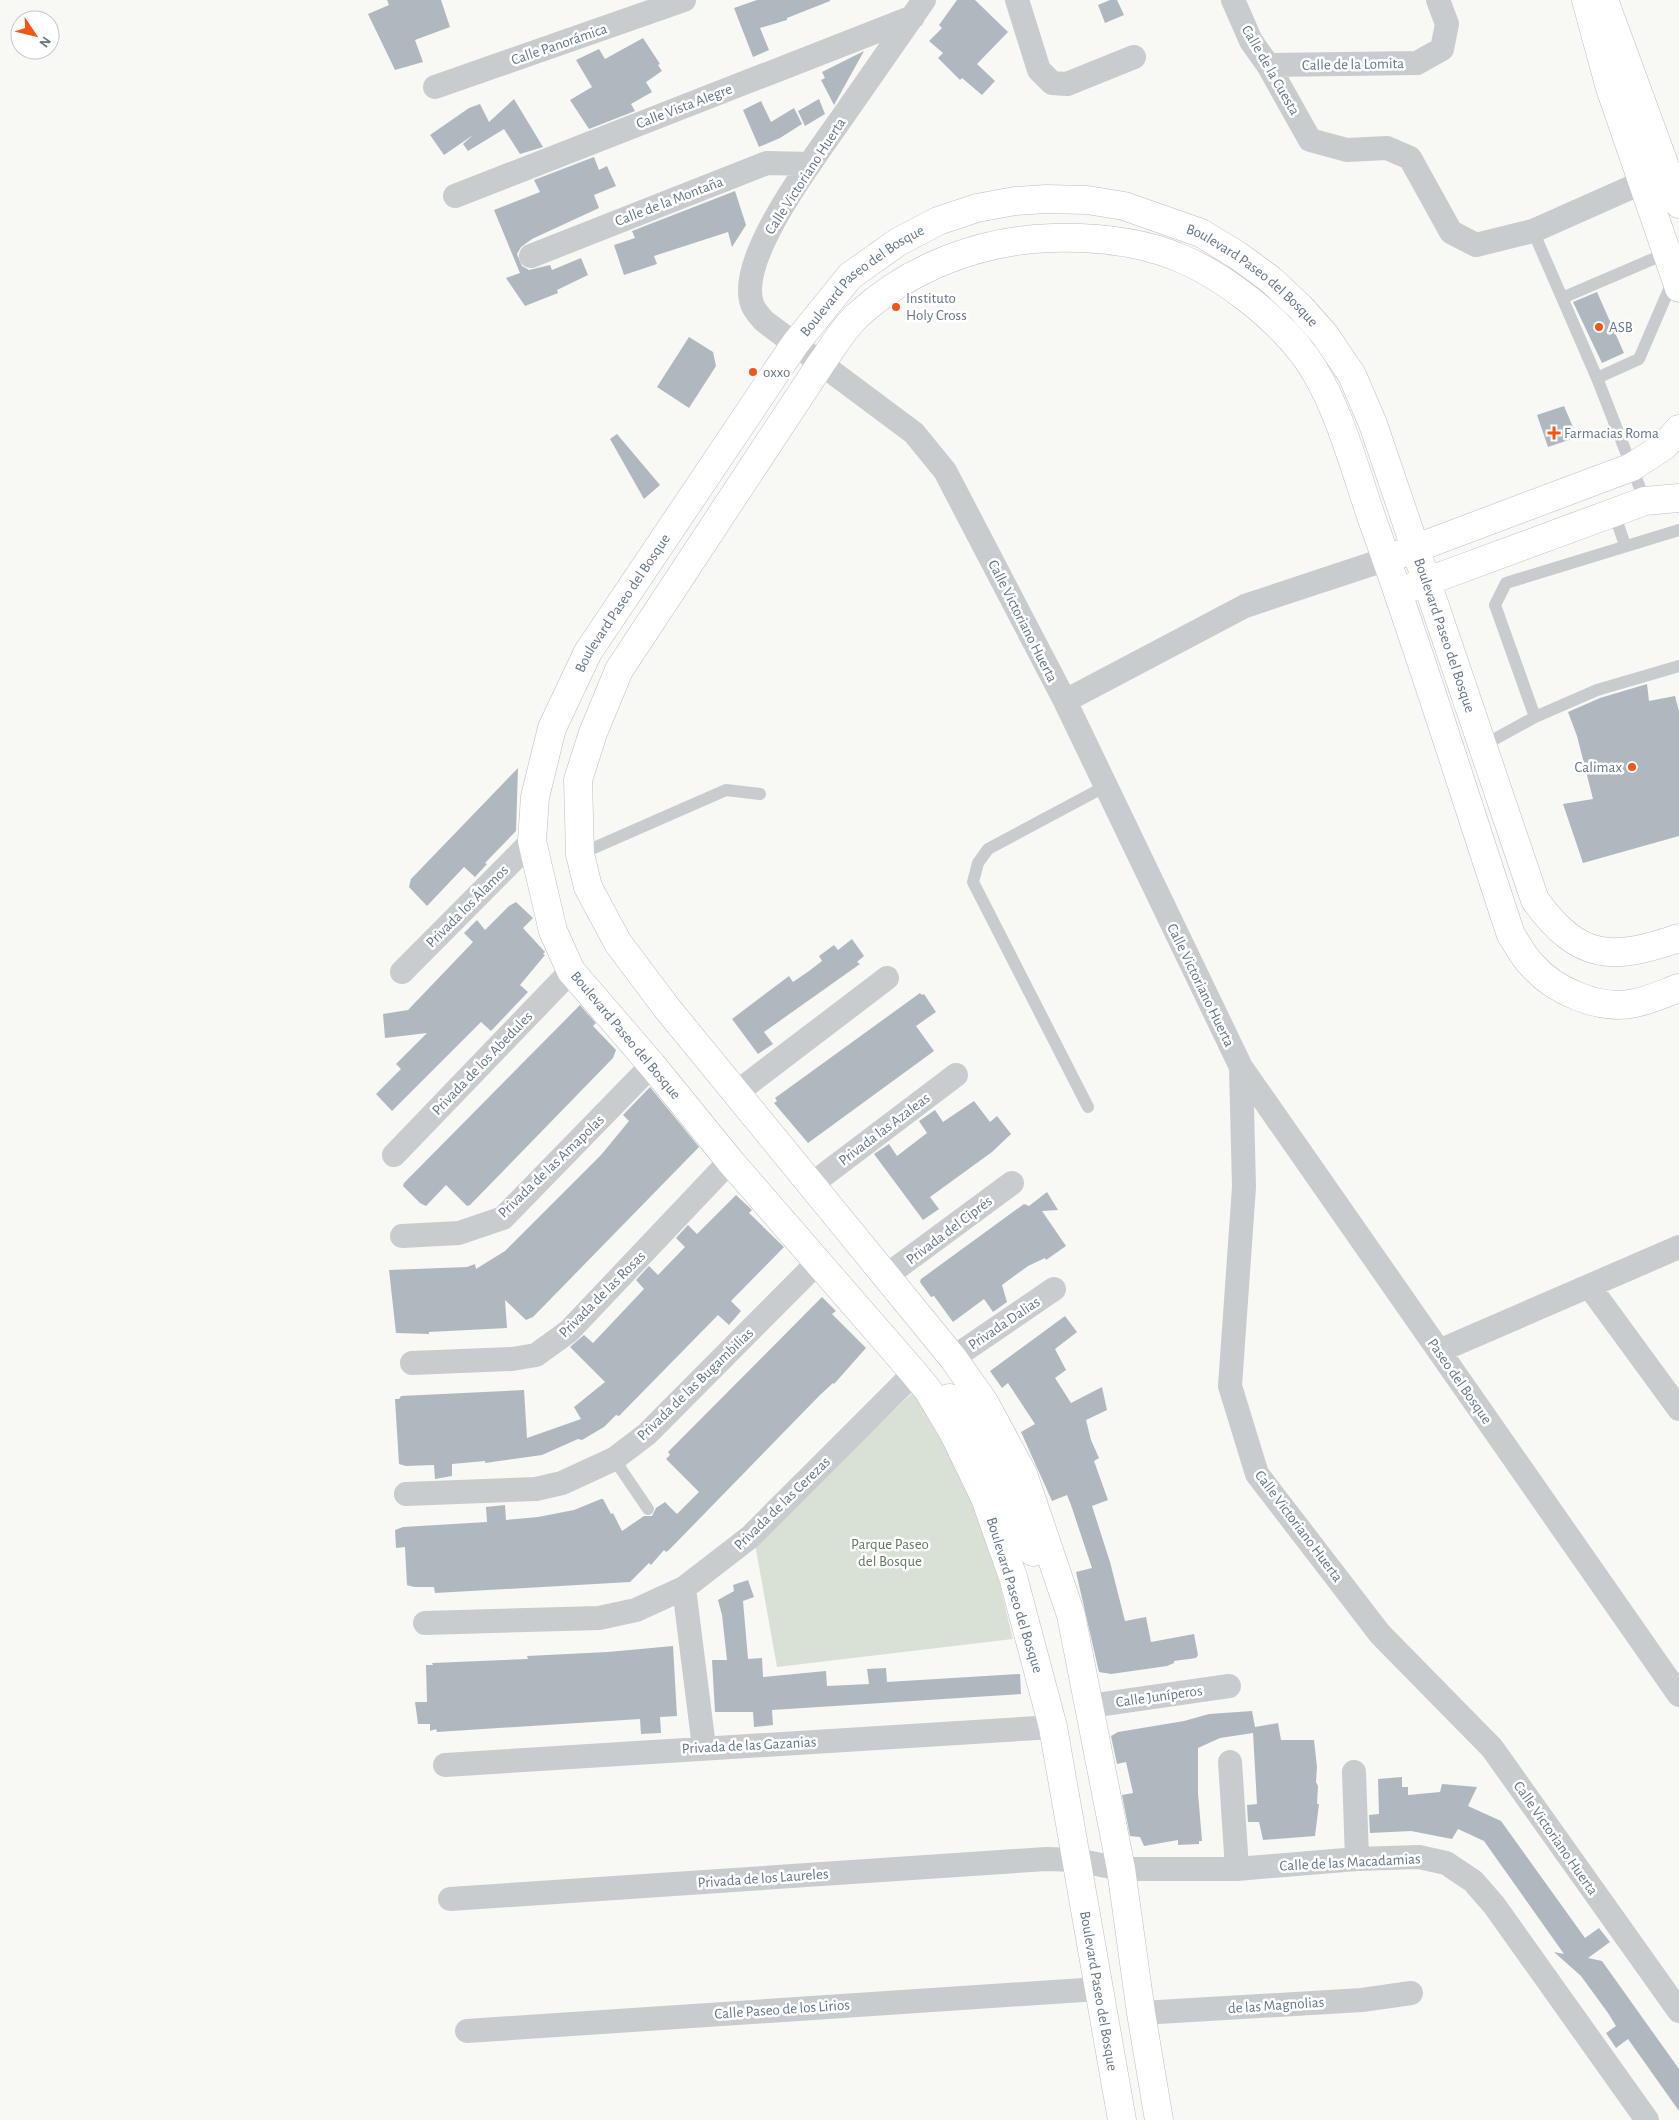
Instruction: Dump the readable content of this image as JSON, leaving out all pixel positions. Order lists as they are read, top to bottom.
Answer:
{
  "streets": {
    "main road": ["Boulevard Paseo del Bosque"],
    "street": [
      "Calle Panorámica",
      "Calle de la Lomita",
      "Calle de la Cuesta",
      "Calle Vista Alegre",
      "Calle Victoriano Huerta",
      "Calle de la Montaña",
      "Privada los Álamos",
      "Privada de los Abedules",
      "Privada las Azaleas",
      "Privada de las Amapolas",
      "Privada del Ciprés",
      "Privada de las Rosas",
      "Privada Dalias",
      "Paseo del Bosque",
      "Privada de las Bugambilias",
      "Privada de las Cerezas",
      "Calle Juníperos",
      "Privada de las Gazanias",
      "Calle de las Macadamias",
      "Privada de los Laureles",
      "de las Magnolias",
      "Calle Paseo de los Lirios"
    ]
  },
  "crossings": [
    ["Calle de la Lomita", "Calle de la Cuesta"],
    ["Calle Vista Alegre", "Calle Victoriano Huerta"],
    ["Calle Victoriano Huerta", "Calle de la Montaña"],
    ["Calle Victoriano Huerta", "Boulevard Paseo del Bosque"],
    ["Calle Victoriano Huerta", "Paseo del Bosque"],
    ["Boulevard Paseo del Bosque", "Privada los Álamos"],
    ["Boulevard Paseo del Bosque", "Privada de los Abedules"],
    ["Boulevard Paseo del Bosque", "Privada las Azaleas"],
    ["Boulevard Paseo del Bosque", "Privada de las Amapolas"],
    ["Boulevard Paseo del Bosque", "Privada del Ciprés"],
    ["Boulevard Paseo del Bosque", "Privada de las Rosas"],
    ["Boulevard Paseo del Bosque", "Privada Dalias"],
    ["Boulevard Paseo del Bosque", "Privada de las Bugambilias"],
    ["Boulevard Paseo del Bosque", "Privada de las Cerezas"],
    ["Boulevard Paseo del Bosque", "Calle Juníperos"],
    ["Boulevard Paseo del Bosque", "Privada de las Gazanias"],
    ["Boulevard Paseo del Bosque", "Calle de las Macadamias"],
    ["Boulevard Paseo del Bosque", "Privada de los Laureles"],
    ["Boulevard Paseo del Bosque", "de las Magnolias"],
    ["Boulevard Paseo del Bosque", "Calle Paseo de los Lirios"],
    ["Calle de las Macadamias", "Privada de los Laureles"]
  ],
  "parks": ["Parque Paseo del Bosque"],
  "places": {
    "other": [
      "Instituto Holy Cross",
      "ASB",
      "oxxo",
      "Calimax"
    ],
    "health": ["Farmacias Roma"]
  },
  "north": "bottom right"
}
